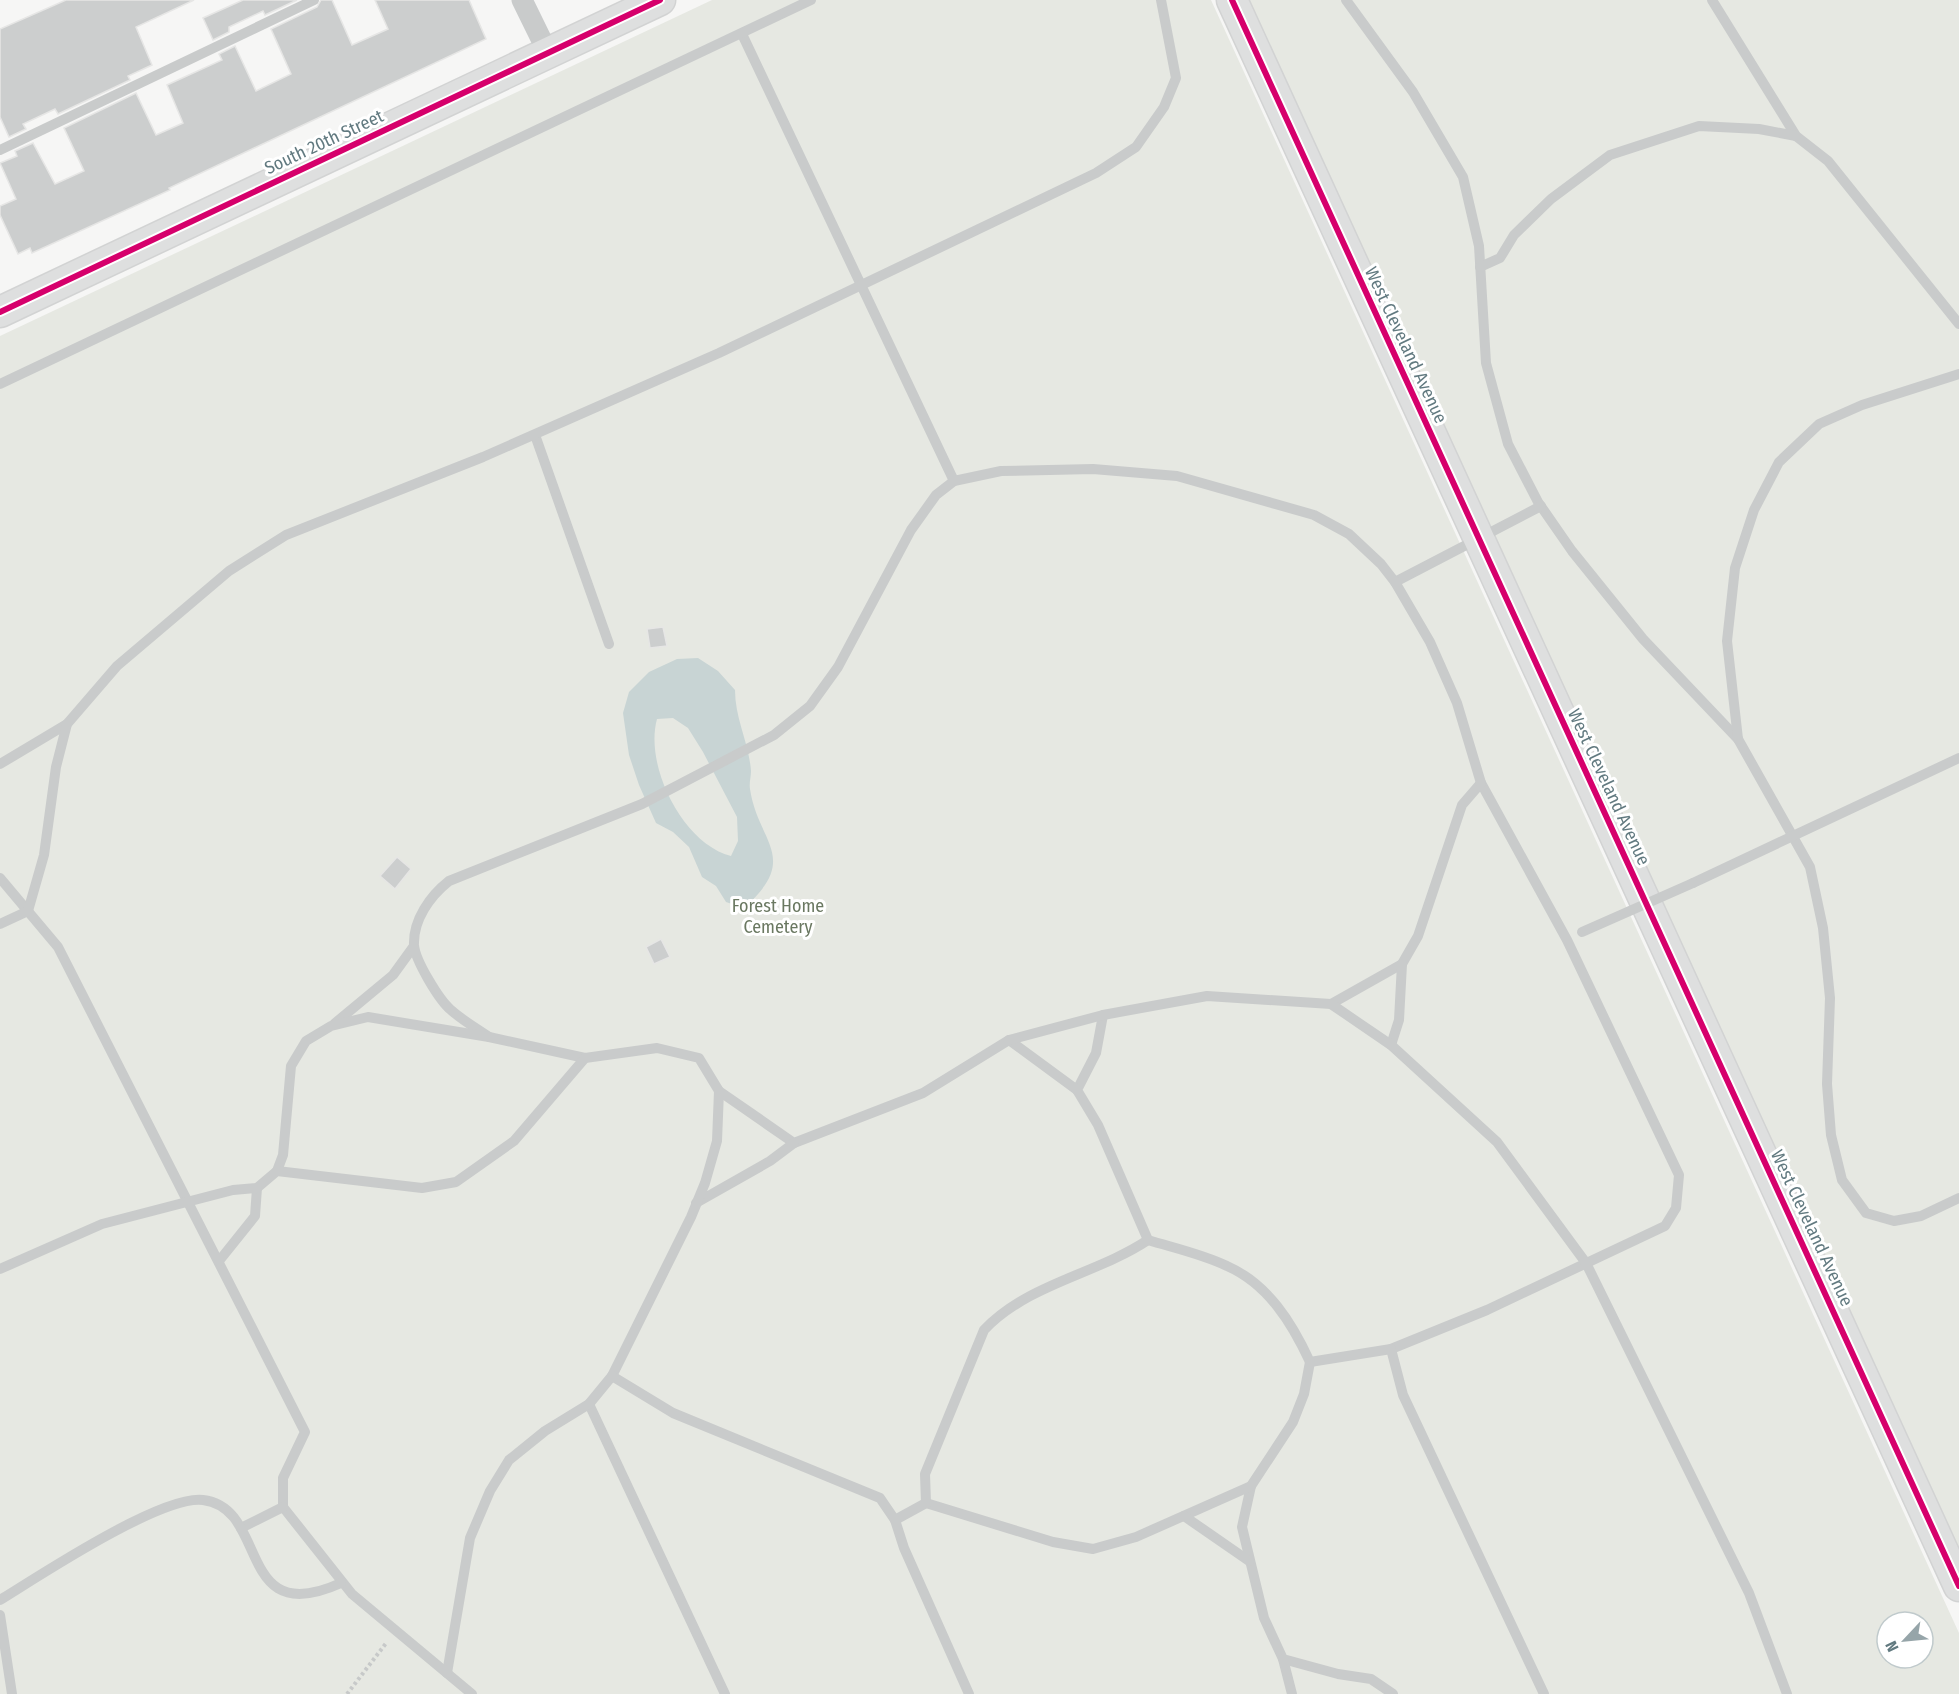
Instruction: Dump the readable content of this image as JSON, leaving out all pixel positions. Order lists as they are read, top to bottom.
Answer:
{
  "streets": {
    "street": ["South 20th Street", "West Cleveland Avenue"]
  },
  "parks": ["Forest Home Cemetery"],
  "north": "bottom left"
}
